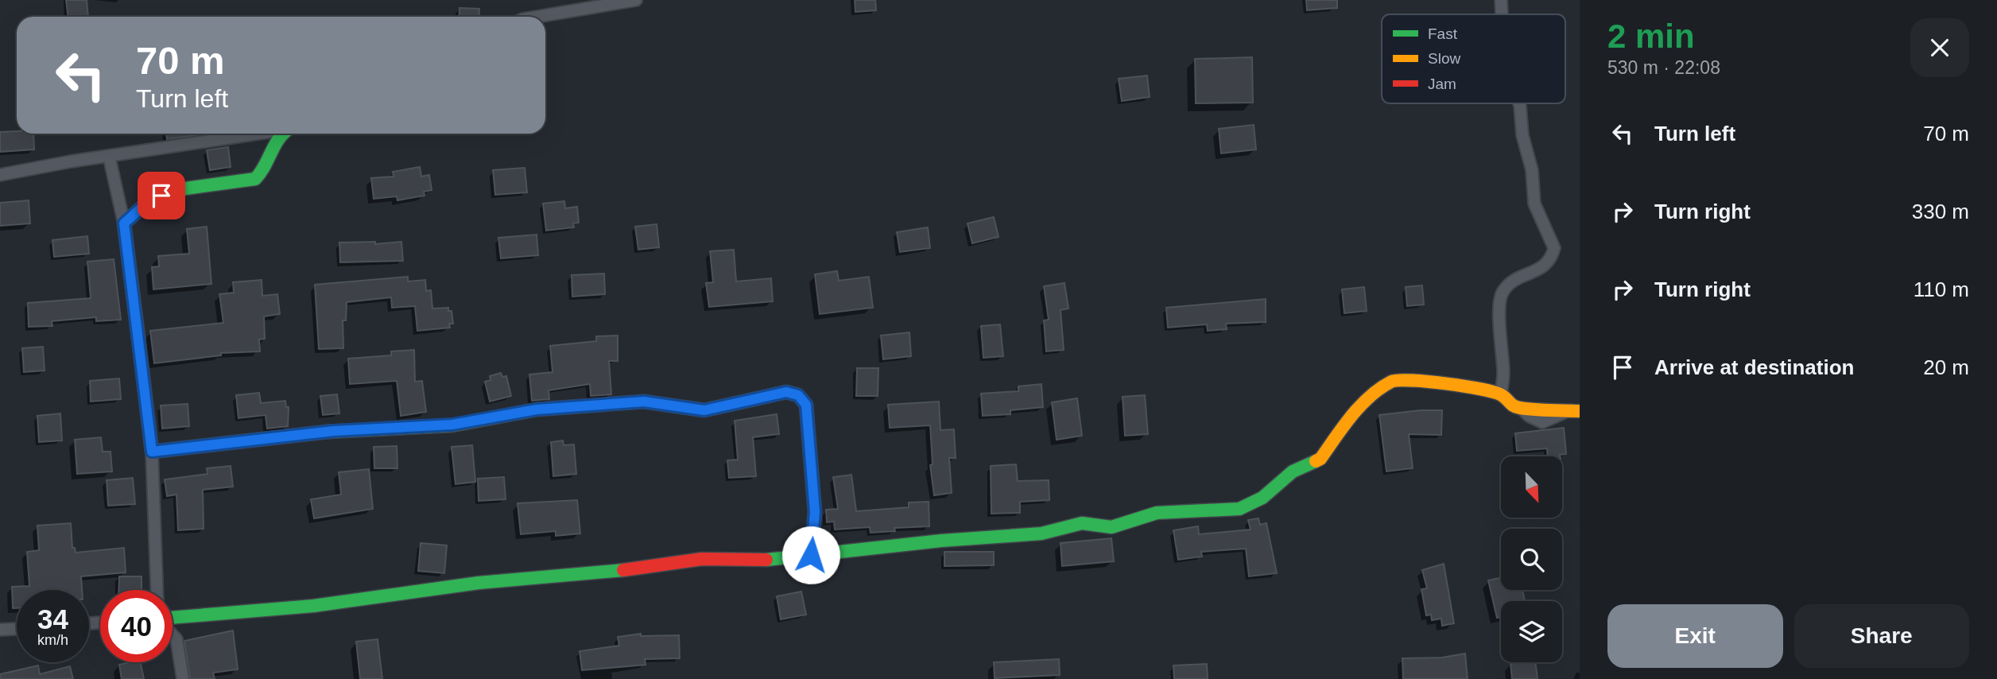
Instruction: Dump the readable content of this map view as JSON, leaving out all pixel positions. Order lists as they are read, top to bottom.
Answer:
{
  "legend": ["Fast", "Slow", "Jam"],
  "north": "bottom right",
  "page": {
    "heading": ["2 min", "530 m · 22:08"],
    "turn": ["70 m", "Turn left"],
    "list": [
      {
        "name": "Turn left",
        "value": "70 m"
      },
      {
        "name": "Turn right",
        "value": "330 m"
      },
      {
        "name": "Turn right",
        "value": "110 m"
      },
      {
        "name": "Arrive at destination",
        "value": "20 m"
      }
    ],
    "speed": "34 km/h",
    "limit": "40",
    "buttons": ["Exit", "Share"]
  }
}
